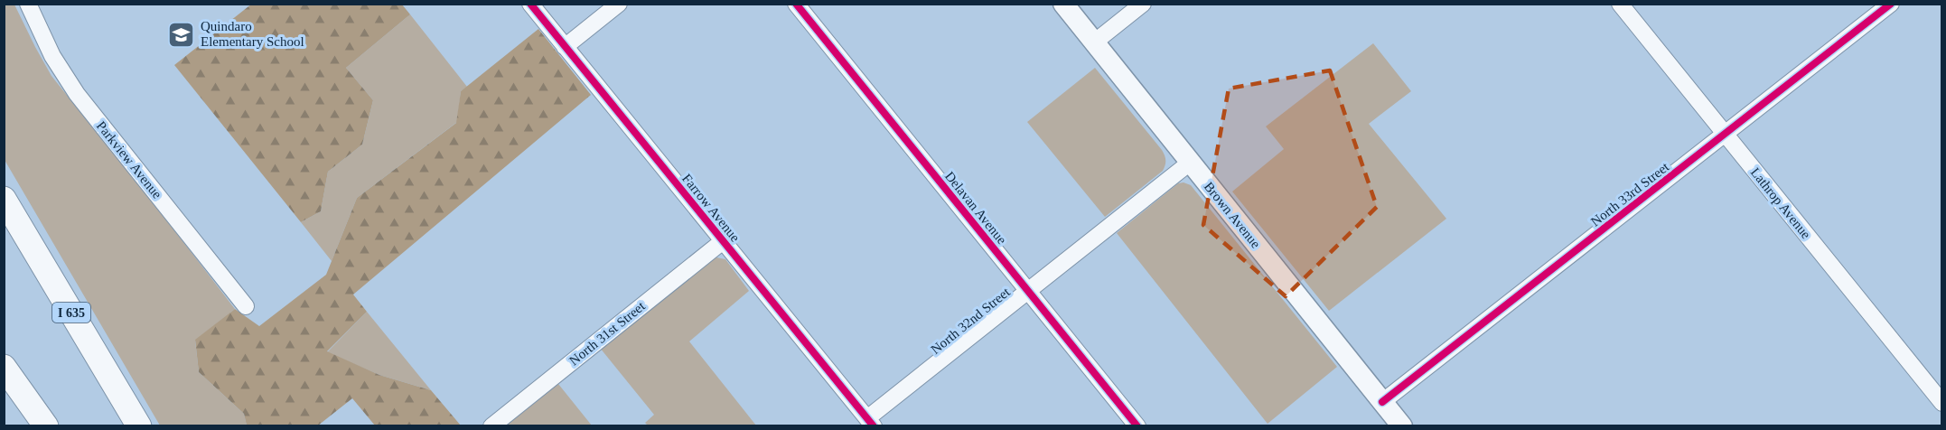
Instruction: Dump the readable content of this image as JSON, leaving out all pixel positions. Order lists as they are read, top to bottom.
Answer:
{
  "streets": {
    "highway": ["I 635"],
    "main road": ["Brown Avenue"],
    "street": [
      "Parkview Avenue",
      "North 33rd Street",
      "Lathrop Avenue",
      "Farrow Avenue",
      "Delavan Avenue",
      "North 32nd Street",
      "North 31st Street"
    ]
  },
  "crossings": [
    ["North 33rd Street", "Lathrop Avenue"],
    ["North 33rd Street", "Brown Avenue"],
    ["Farrow Avenue", "North 32nd Street"],
    ["Farrow Avenue", "North 31st Street"],
    ["Delavan Avenue", "North 32nd Street"],
    ["Brown Avenue", "North 32nd Street"]
  ],
  "places": {
    "school or university": ["Quindaro Elementary School"]
  }
}
